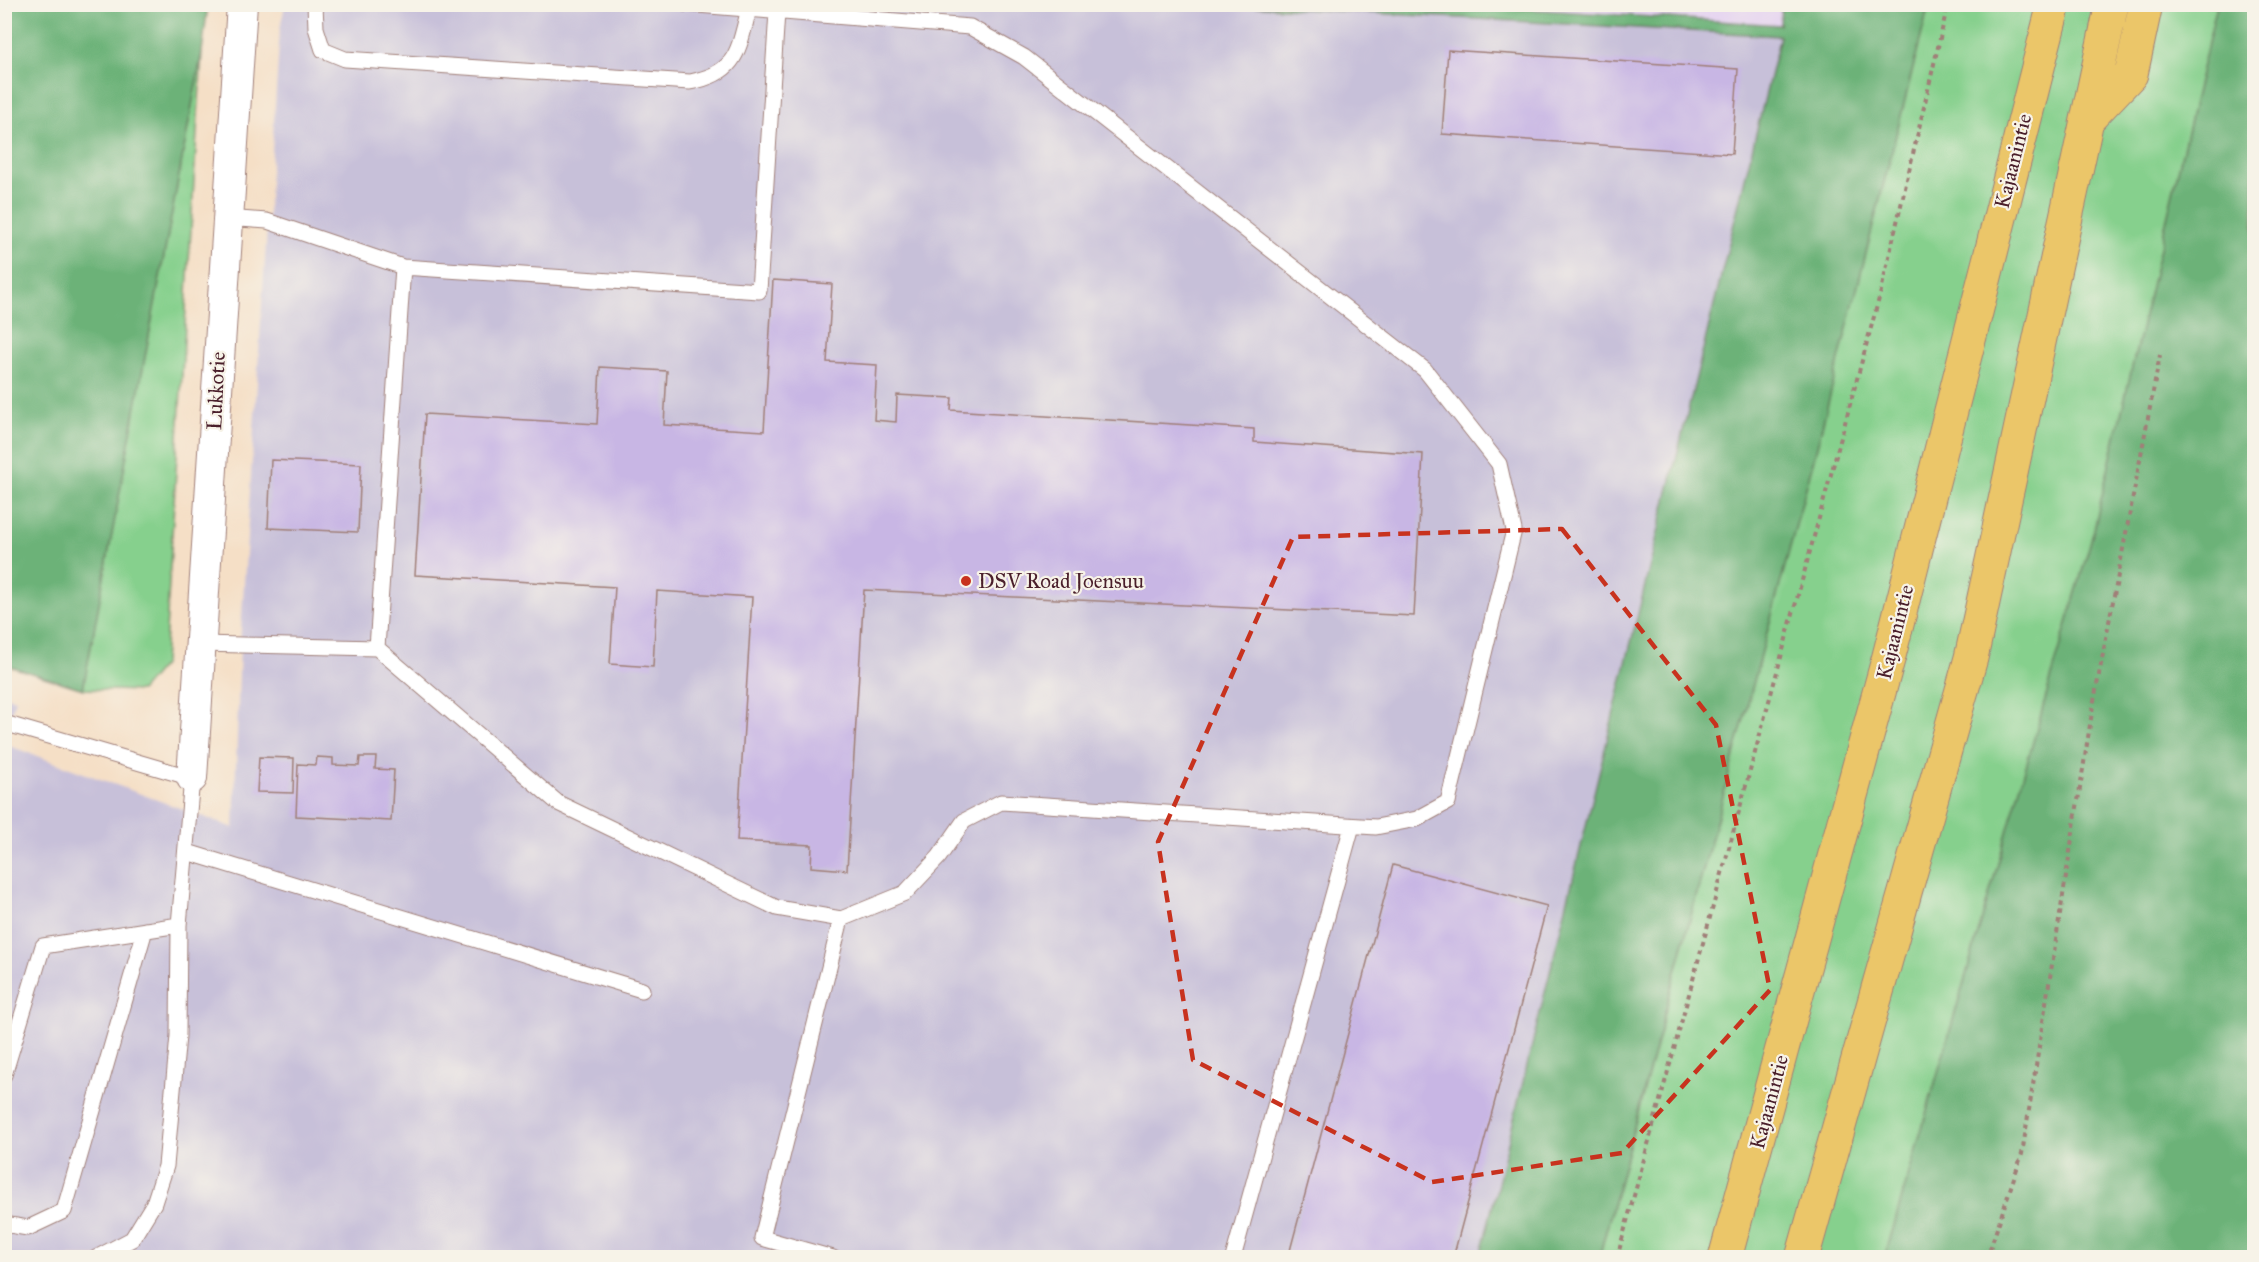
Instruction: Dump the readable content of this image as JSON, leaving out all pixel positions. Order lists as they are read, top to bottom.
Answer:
{
  "streets": {
    "highway": ["Kajaanintie"],
    "street": ["Lukkotie"]
  },
  "places": ["DSV Road Joensuu"]
}
